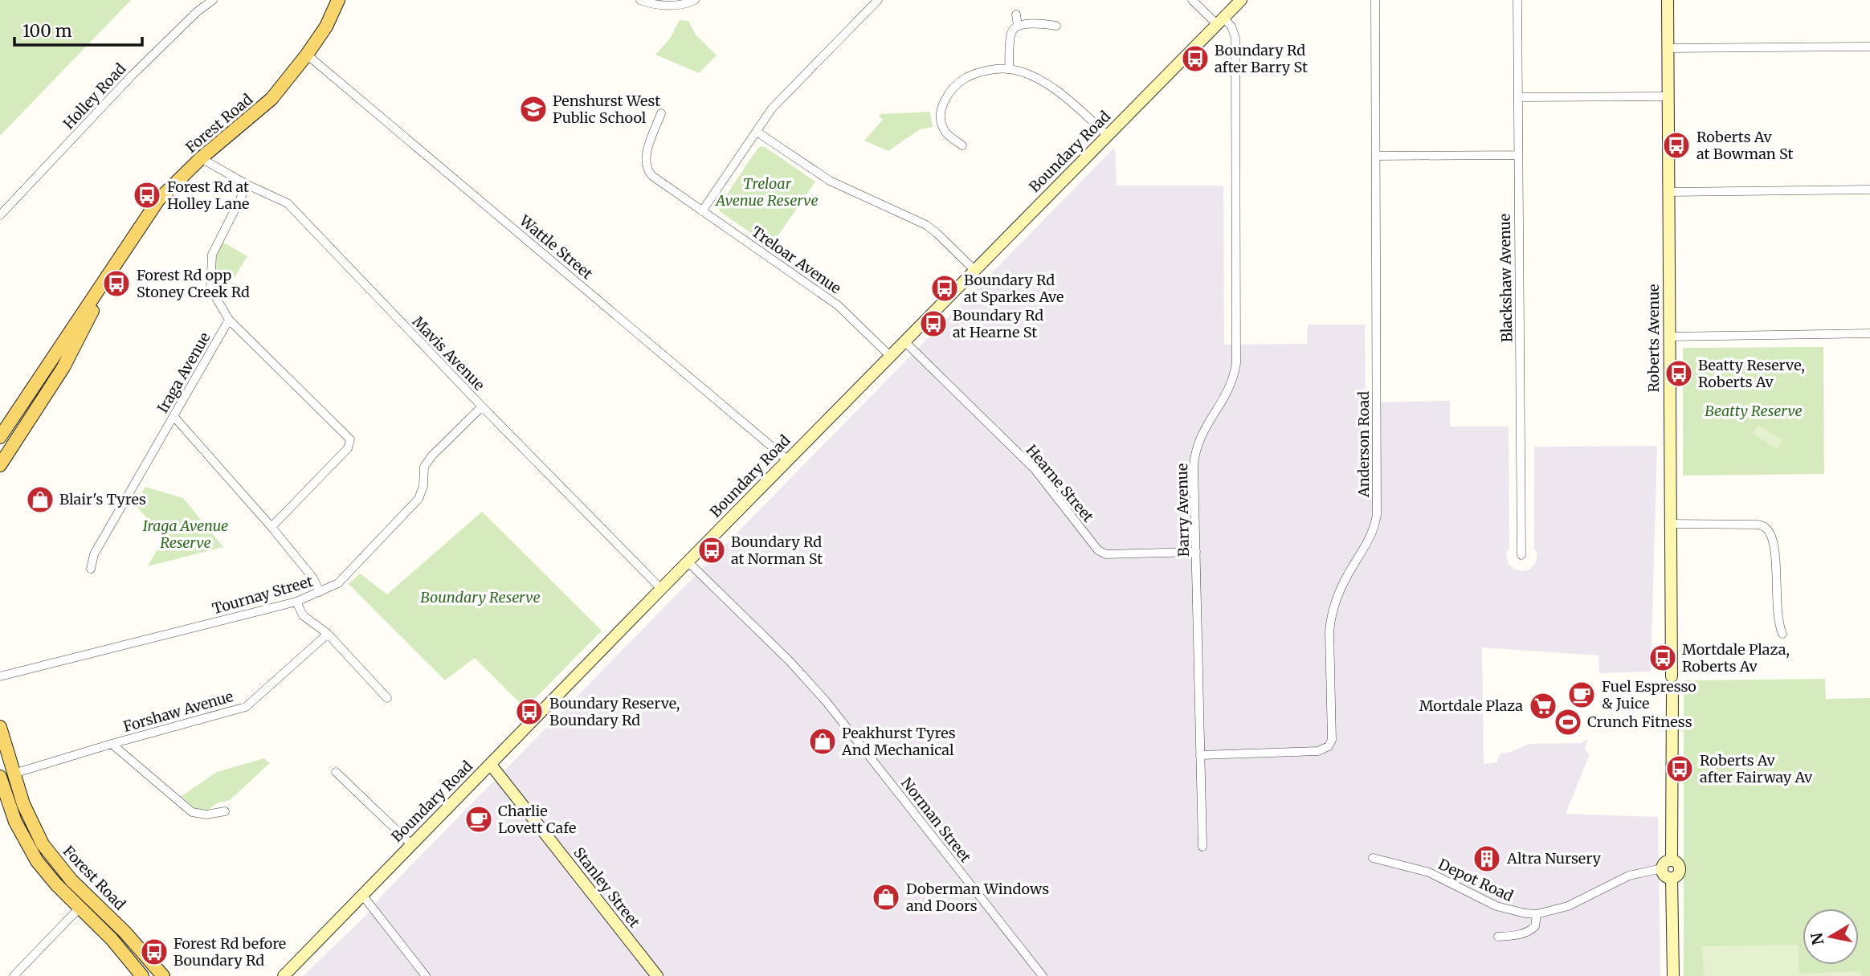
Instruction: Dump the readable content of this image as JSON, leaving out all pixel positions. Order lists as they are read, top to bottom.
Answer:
{
  "streets": {
    "main road": [
      "Forest Road",
      "Boundary Road",
      "Roberts Avenue",
      "Stanley Street"
    ],
    "street": [
      "Holley Road",
      "Wattle Street",
      "Treloar Avenue",
      "Blackshaw Avenue",
      "Mavis Avenue",
      "Iraga Avenue",
      "Anderson Road",
      "Hearne Street",
      "Barry Avenue",
      "Tournay Street",
      "Forshaw Avenue",
      "Norman Street",
      "Depot Road"
    ]
  },
  "crossings": [
    ["Forest Road", "Wattle Street"],
    ["Forest Road", "Mavis Avenue"],
    ["Forest Road", "Forshaw Avenue"],
    ["Boundary Road", "Wattle Street"],
    ["Boundary Road", "Treloar Avenue"],
    ["Boundary Road", "Mavis Avenue"],
    ["Boundary Road", "Hearne Street"],
    ["Boundary Road", "Barry Avenue"],
    ["Boundary Road", "Norman Street"],
    ["Boundary Road", "Stanley Street"],
    ["Roberts Avenue", "Depot Road"],
    ["Mavis Avenue", "Tournay Street"],
    ["Anderson Road", "Barry Avenue"],
    ["Hearne Street", "Barry Avenue"]
  ],
  "parks": [
    "Treloar Avenue Reserve",
    "Beatty Reserve",
    "Iraga Avenue Reserve",
    "Boundary Reserve"
  ],
  "places": {
    "bus stop": [
      "Boundary Rd after Barry St",
      "Roberts Av at Bowman St",
      "Forest Rd at Holley Lane",
      "Forest Rd opp Stoney Creek Rd",
      "Boundary Rd at Sparkes Ave",
      "Boundary Rd at Hearne St",
      "Beatty Reserve, Roberts Av",
      "Boundary Rd at Norman St",
      "Mortdale Plaza, Roberts Av",
      "Boundary Reserve, Boundary Rd",
      "Roberts Av after Fairway Av",
      "Forest Rd before Boundary Rd"
    ],
    "school or university": ["Penshurst West Public School"],
    "shop": ["Blair's Tyres", "Peakhurst Tyres And Mechanical", "Doberman Windows and Doors"],
    "cafe": ["Fuel Espresso & Juice", "Charlie Lovett Cafe"],
    "supermarket": ["Mortdale Plaza"],
    "sports": ["Crunch Fitness"],
    "building": ["Altra Nursery"]
  },
  "scale_bar": "100 m",
  "north": "left"
}
